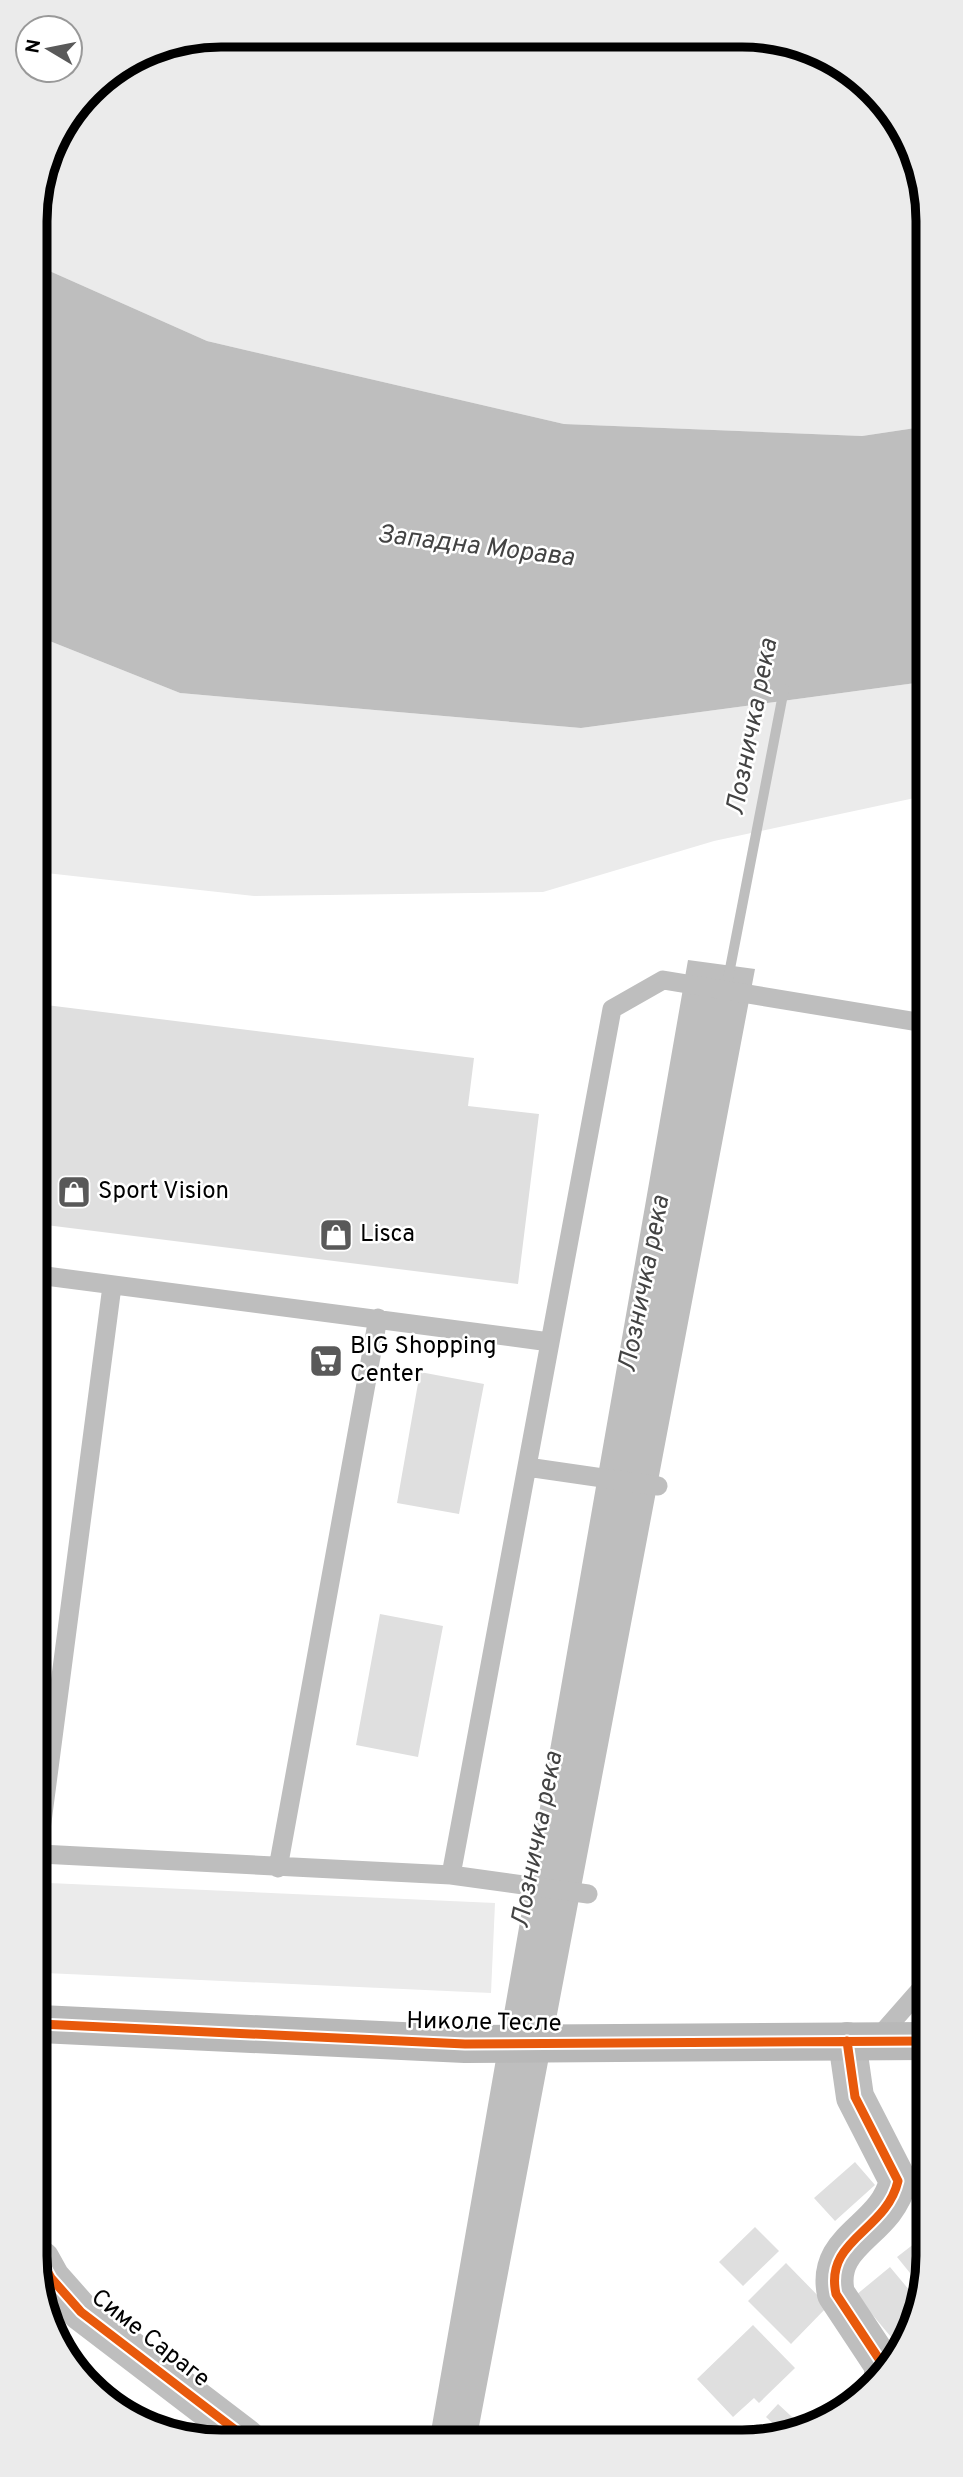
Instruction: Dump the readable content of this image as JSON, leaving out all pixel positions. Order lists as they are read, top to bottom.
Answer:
{
  "streets": {
    "street": ["Николе Тесле", "Симе Сараге"]
  },
  "water": ["Западна Морава", "Лозничка река"],
  "places": {
    "shop": ["Sport Vision", "Lisca"],
    "supermarket": ["BIG Shopping Center"]
  },
  "north": "left"
}
